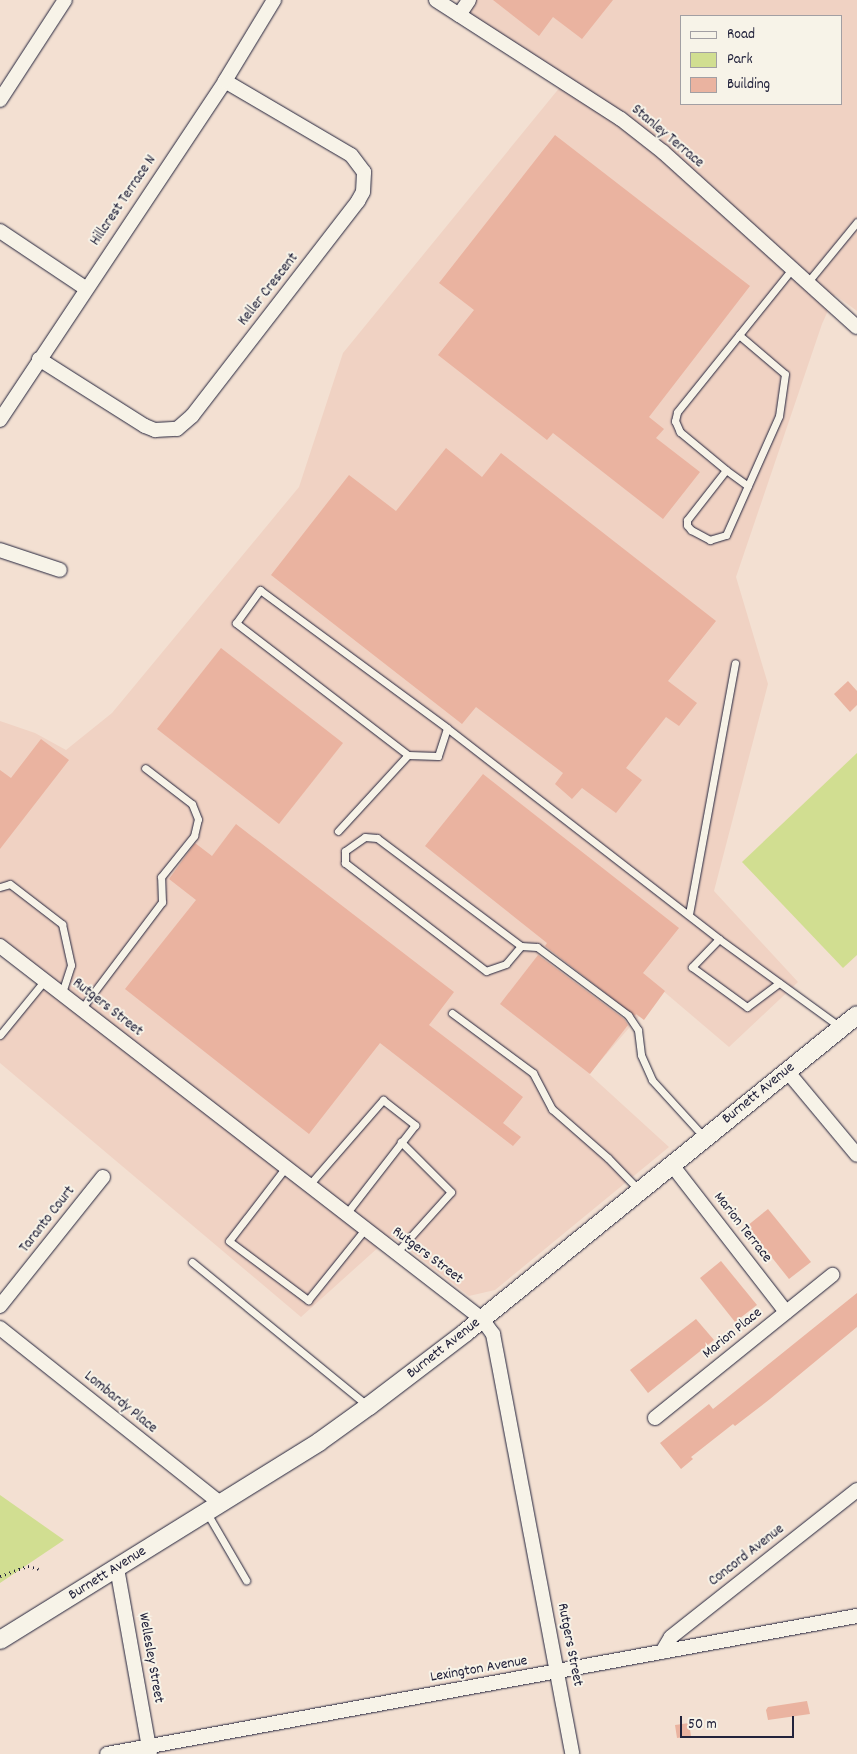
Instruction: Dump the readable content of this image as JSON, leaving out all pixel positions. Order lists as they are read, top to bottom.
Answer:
{
  "streets": {
    "street": [
      "Stanley Terrace",
      "Hillcrest Terrace N",
      "Keller Crescent",
      "Rutgers Street",
      "Burnett Avenue",
      "Taranto Court",
      "Marion Terrace",
      "Marion Place",
      "Lombardy Place",
      "Concord Avenue",
      "Wellesley Street",
      "Lexington Avenue"
    ]
  },
  "crossings": [
    ["Hillcrest Terrace N", "Keller Crescent"],
    ["Rutgers Street", "Burnett Avenue"],
    ["Rutgers Street", "Lexington Avenue"],
    ["Burnett Avenue", "Marion Terrace"],
    ["Burnett Avenue", "Lombardy Place"],
    ["Burnett Avenue", "Wellesley Street"],
    ["Marion Terrace", "Marion Place"],
    ["Concord Avenue", "Lexington Avenue"],
    ["Wellesley Street", "Lexington Avenue"]
  ],
  "legend": ["Road", "Park", "Building"],
  "scale_bar": "50 m"
}
